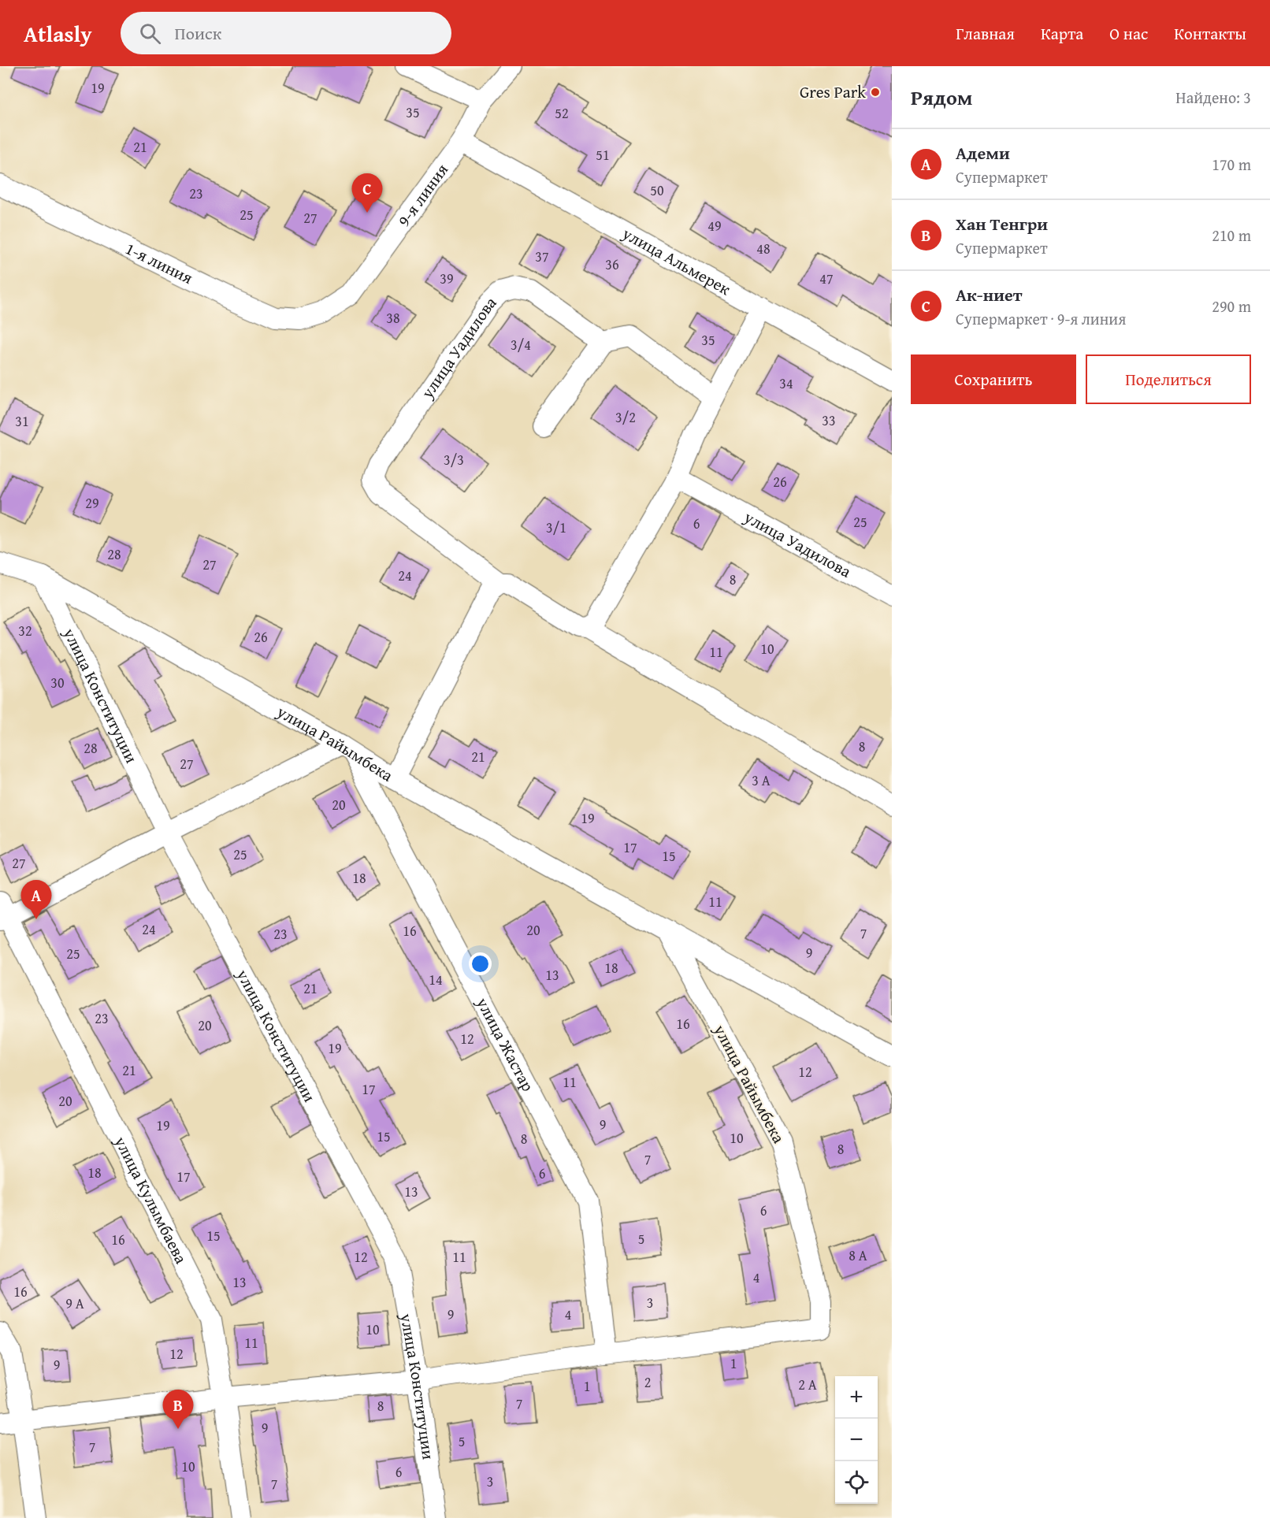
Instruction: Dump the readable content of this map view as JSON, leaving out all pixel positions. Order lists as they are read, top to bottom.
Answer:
{
  "streets": {
    "street": [
      "9-я линия",
      "улица Альмерек",
      "1-я линия",
      "улица Уадилова",
      "улица Конституции",
      "улица Райымбека",
      "улица Жастар",
      "улица Кулымбаева"
    ]
  },
  "crossings": [
    ["9-я линия", "улица Альмерек"],
    ["9-я линия", "1-я линия"],
    ["улица Конституции", "улица Райымбека"],
    ["улица Райымбека", "улица Жастар"]
  ],
  "places": ["Gres Park"],
  "house_numbers": [
    "19",
    "35",
    "52",
    "21",
    "51",
    "50",
    "23",
    "25",
    "27",
    "49",
    "48",
    "37",
    "36",
    "39",
    "47",
    "38",
    "35",
    "3/4",
    "34",
    "3/2",
    "33",
    "31",
    "3/3",
    "26",
    "29",
    "25",
    "6",
    "3/1",
    "28",
    "27",
    "24",
    "8",
    "32",
    "26",
    "10",
    "11",
    "30",
    "8",
    "28",
    "21",
    "27",
    "3 А",
    "20",
    "19",
    "17",
    "25",
    "15",
    "27",
    "18",
    "11",
    "24",
    "20",
    "16",
    "7",
    "23",
    "9",
    "25",
    "18",
    "13",
    "14",
    "21",
    "23",
    "16",
    "20",
    "12",
    "19",
    "21",
    "12",
    "11",
    "17",
    "20",
    "9",
    "19",
    "15",
    "10",
    "8",
    "8",
    "7",
    "18",
    "6",
    "17",
    "13",
    "6",
    "15",
    "5",
    "16",
    "8 А",
    "12",
    "11",
    "4",
    "13",
    "16",
    "3",
    "9 А",
    "9",
    "4",
    "10",
    "11",
    "12",
    "1",
    "9",
    "2",
    "2 А",
    "1",
    "7",
    "8",
    "9",
    "5",
    "7",
    "10",
    "6",
    "3",
    "7"
  ],
  "page": {
    "header": "Atlasly",
    "search": "Поиск",
    "nav": [
      "Главная",
      "Карта",
      "О нас",
      "Контакты"
    ],
    "heading": ["Рядом", "Найдено: 3"],
    "list": [
      {
        "mark": "A",
        "name": "Адеми",
        "note": "Супермаркет",
        "value": "170 m"
      },
      {
        "mark": "B",
        "name": "Хан Тенгри",
        "note": "Супермаркет",
        "value": "210 m"
      },
      {
        "mark": "C",
        "name": "Ак-ниет",
        "note": "Супермаркет · 9-я линия",
        "value": "290 m"
      }
    ],
    "pins": ["C", "A", "B"],
    "buttons": ["Сохранить", "Поделиться"],
    "map_buttons": ["+", "−"]
  }
}
